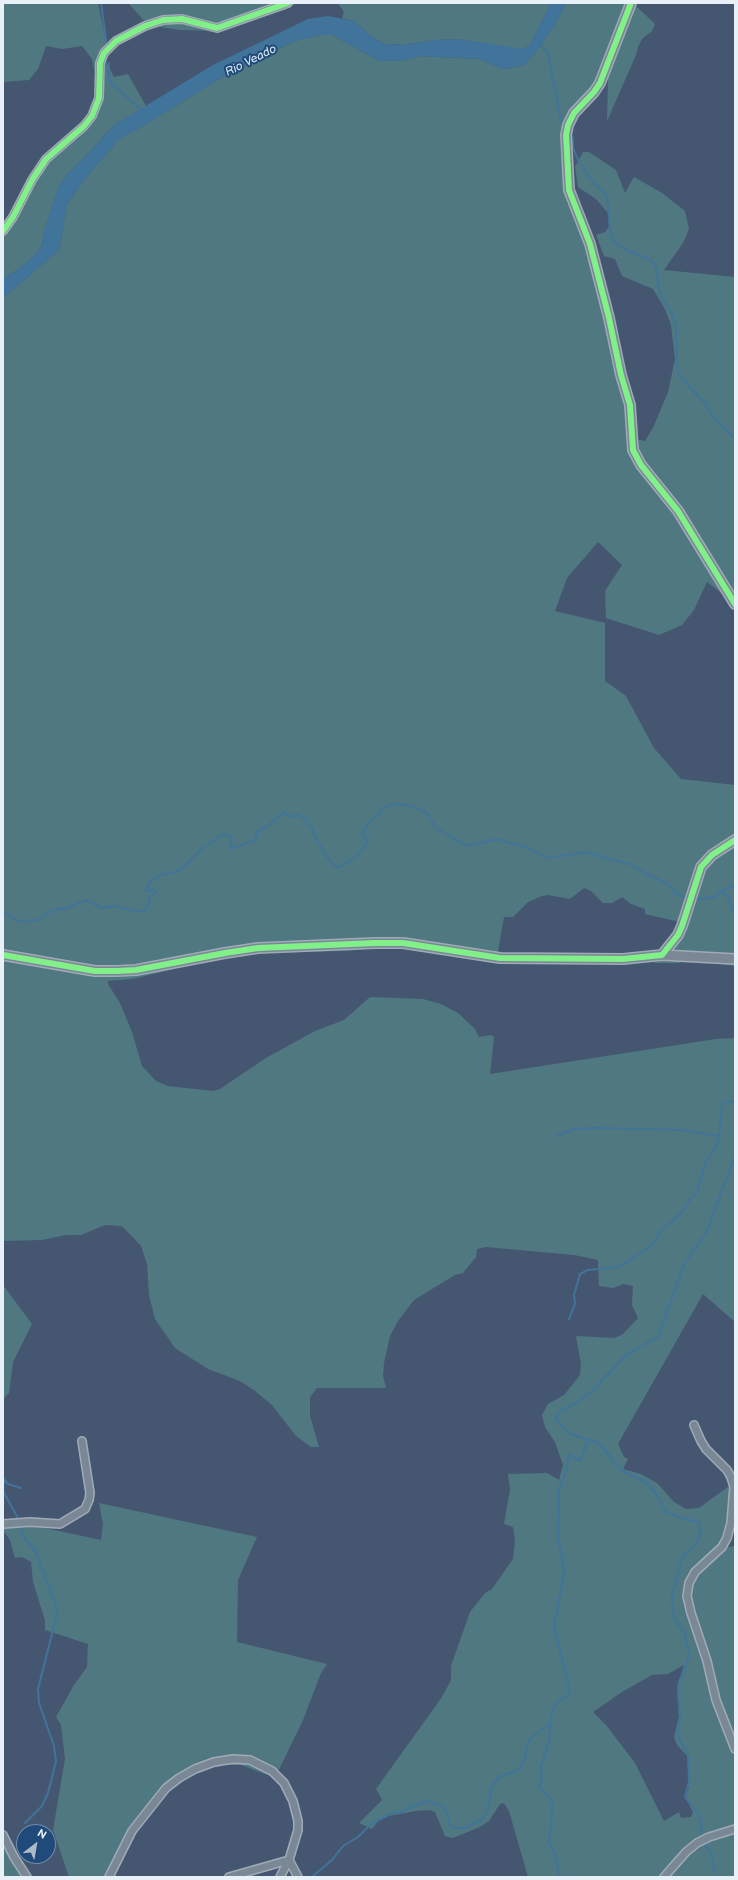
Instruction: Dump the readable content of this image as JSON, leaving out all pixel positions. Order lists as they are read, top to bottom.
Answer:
{
  "water": ["Rio Veado"],
  "north": "top right"
}
